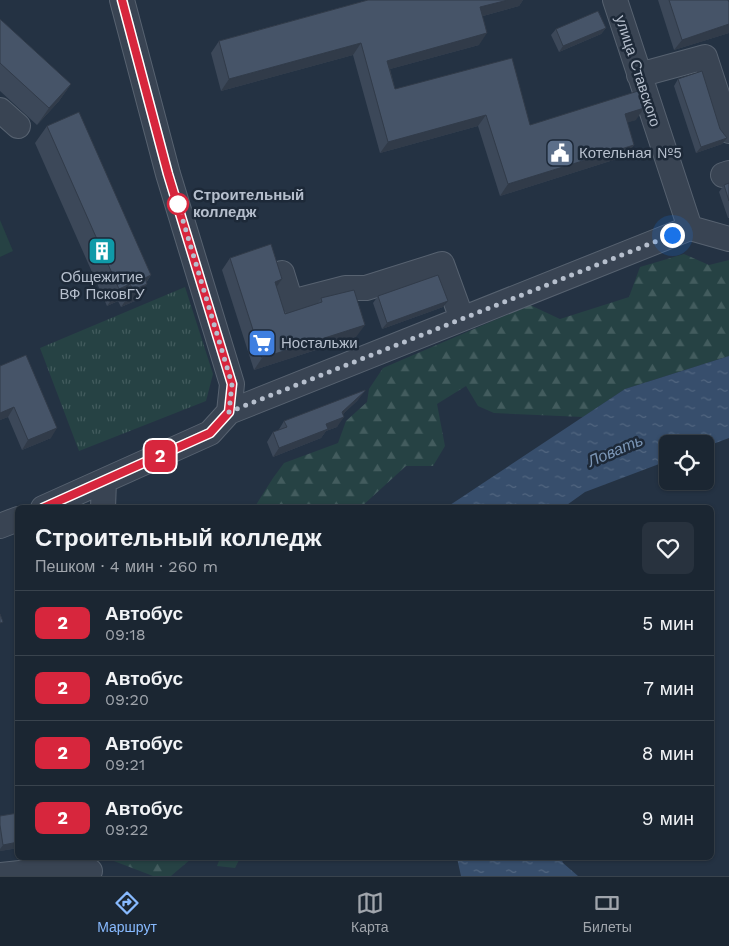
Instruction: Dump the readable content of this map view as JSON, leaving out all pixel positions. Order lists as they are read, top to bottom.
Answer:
{
  "streets": {
    "street": ["улица Ставского"]
  },
  "water": ["Ловать"],
  "places": {
    "public building": ["Котельная №5"],
    "other": ["Строительный колледж"],
    "building": ["Общежитие ВФ ПсковГУ"],
    "supermarket": ["Ностальжи"]
  },
  "lines": ["bus line 2"],
  "page": {
    "on_map": "2",
    "heading": ["Строительный колледж", "Пешком · 4 мин · 260 m"],
    "list": [
      {
        "mark": "2",
        "name": "Автобус",
        "note": "09:18",
        "value": "5 мин"
      },
      {
        "mark": "2",
        "name": "Автобус",
        "note": "09:20",
        "value": "7 мин"
      },
      {
        "mark": "2",
        "name": "Автобус",
        "note": "09:21",
        "value": "8 мин"
      },
      {
        "mark": "2",
        "name": "Автобус",
        "note": "09:22",
        "value": "9 мин"
      }
    ],
    "tabs": ["Маршрут", "Карта", "Билеты"]
  }
}
